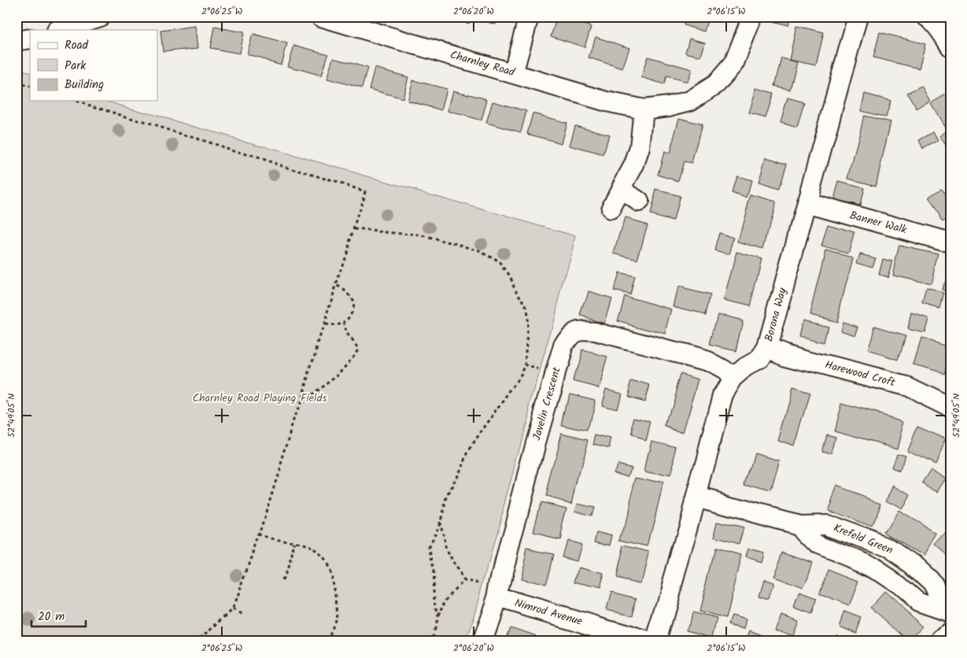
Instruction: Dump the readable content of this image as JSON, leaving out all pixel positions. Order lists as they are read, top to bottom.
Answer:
{
  "streets": {
    "street": [
      "Charnley Road",
      "Banner Walk",
      "Borona Way",
      "Harewood Croft",
      "Javelin Crescent",
      "Krefeld Green",
      "Nimrod Avenue"
    ]
  },
  "crossings": [
    ["Banner Walk", "Borona Way"],
    ["Borona Way", "Harewood Croft"],
    ["Borona Way", "Javelin Crescent"],
    ["Borona Way", "Krefeld Green"],
    ["Javelin Crescent", "Nimrod Avenue"]
  ],
  "parks": ["Charnley Road Playing Fields"],
  "legend": ["Road", "Park", "Building"],
  "scale_bar": "20 m",
  "coordinates": [
    "2°06'25\"W",
    "2°06'20\"W",
    "2°06'15\"W",
    "52°49'05\"N"
  ]
}
